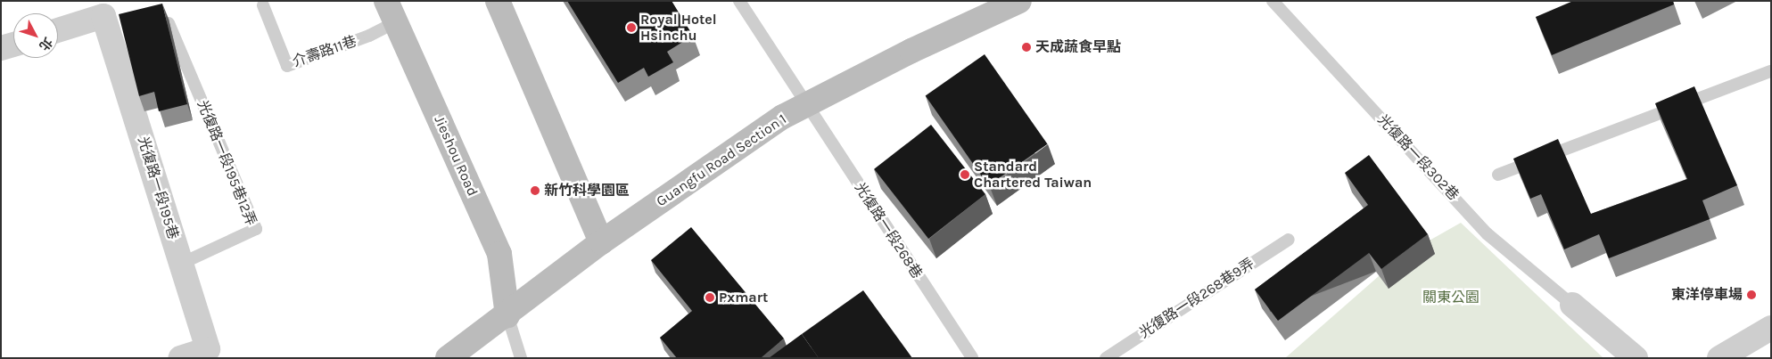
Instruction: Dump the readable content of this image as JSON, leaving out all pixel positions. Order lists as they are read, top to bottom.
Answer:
{
  "streets": {
    "main road": ["Jieshou Road", "Guangfu Road Section 1"],
    "street": ["光復路一段195巷"],
    "lane": [
      "介壽路11巷",
      "光復路一段302巷",
      "光復路一段195巷12弄",
      "光復路一段268巷",
      "光復路一段268巷9弄"
    ]
  },
  "crossings": [
    ["介壽路11巷", "Jieshou Road"],
    ["Jieshou Road", "Guangfu Road Section 1"],
    ["Guangfu Road Section 1", "光復路一段268巷"],
    ["光復路一段195巷12弄", "光復路一段195巷"]
  ],
  "parks": ["關東公園"],
  "places": [
    "Royal Hotel Hsinchu",
    "天成蔬食早點",
    "Standard Chartered Taiwan",
    "新竹科學園區",
    "東洋停車場",
    "Pxmart"
  ],
  "north": "bottom right"
}
